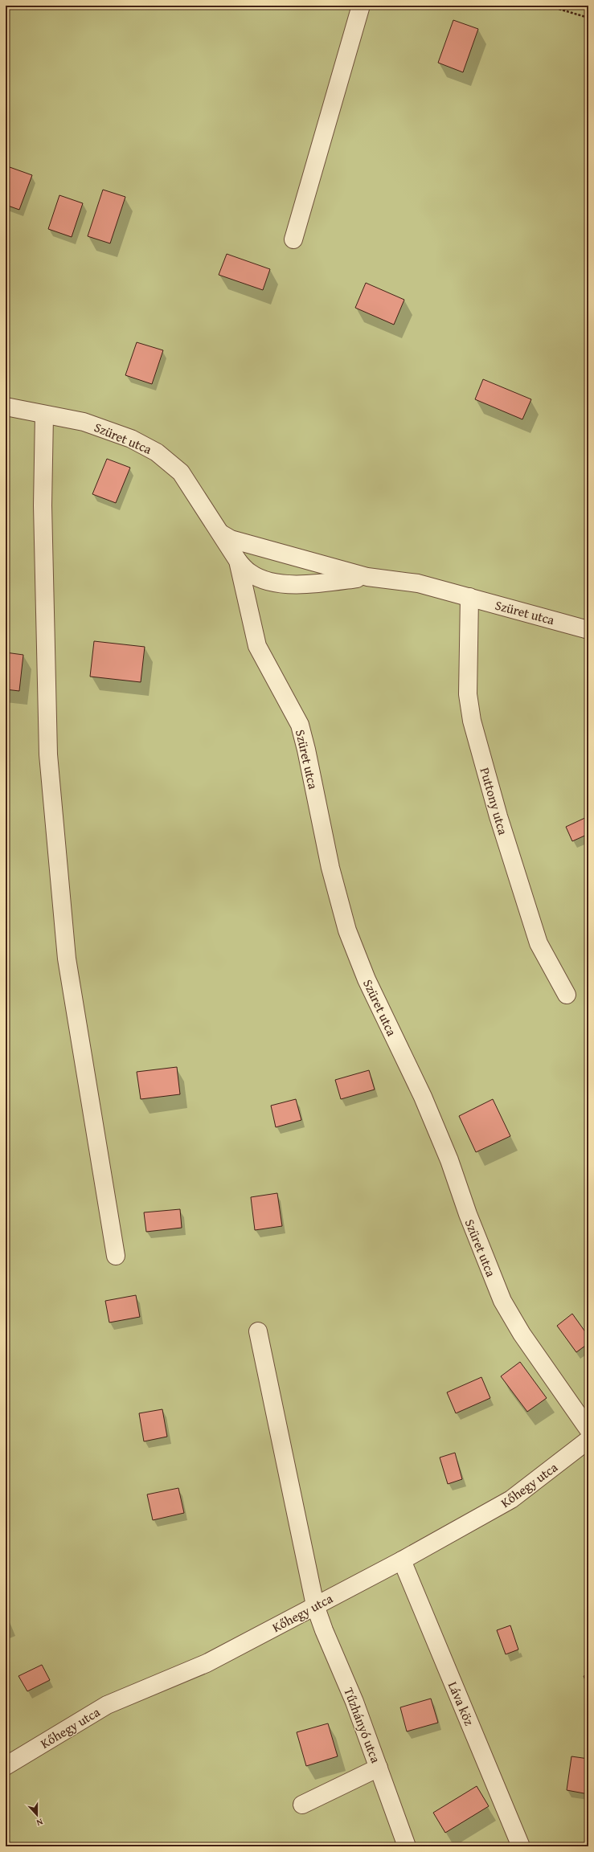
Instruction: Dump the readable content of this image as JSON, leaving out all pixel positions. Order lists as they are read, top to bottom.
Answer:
{
  "streets": {
    "street": [
      "Szüret utca",
      "Puttony utca",
      "Kőhegy utca",
      "Láva köz",
      "Tűzhányó utca"
    ]
  },
  "crossings": [
    ["Szüret utca", "Puttony utca"],
    ["Kőhegy utca", "Láva köz"],
    ["Kőhegy utca", "Tűzhányó utca"]
  ],
  "north": "bottom"
}
